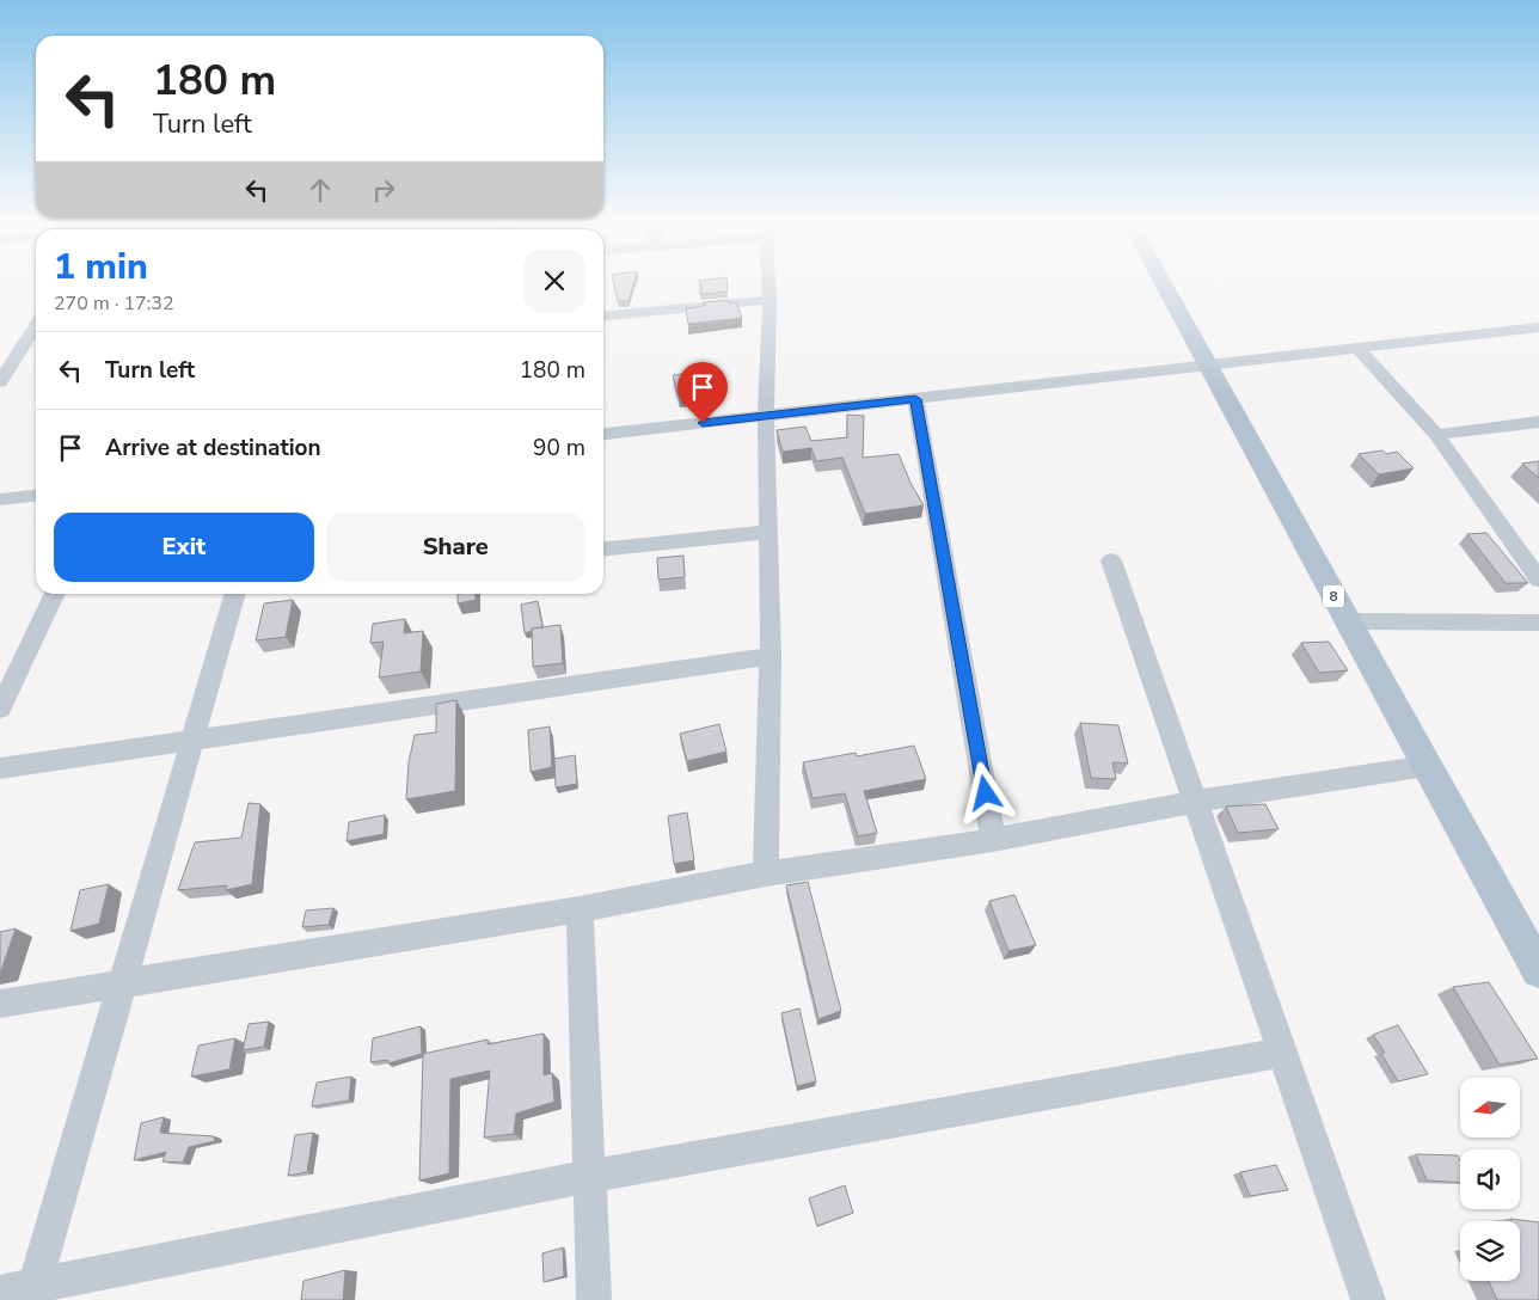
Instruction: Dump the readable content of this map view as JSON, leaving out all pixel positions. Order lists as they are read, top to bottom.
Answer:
{
  "streets": {
    "main road": ["8"]
  },
  "north": "left",
  "page": {
    "turn": ["180 m", "Turn left"],
    "heading": ["1 min", "270 m · 17:32"],
    "list": [
      {
        "name": "Turn left",
        "value": "180 m"
      },
      {
        "name": "Arrive at destination",
        "value": "90 m"
      }
    ],
    "buttons": ["Exit", "Share"]
  }
}
